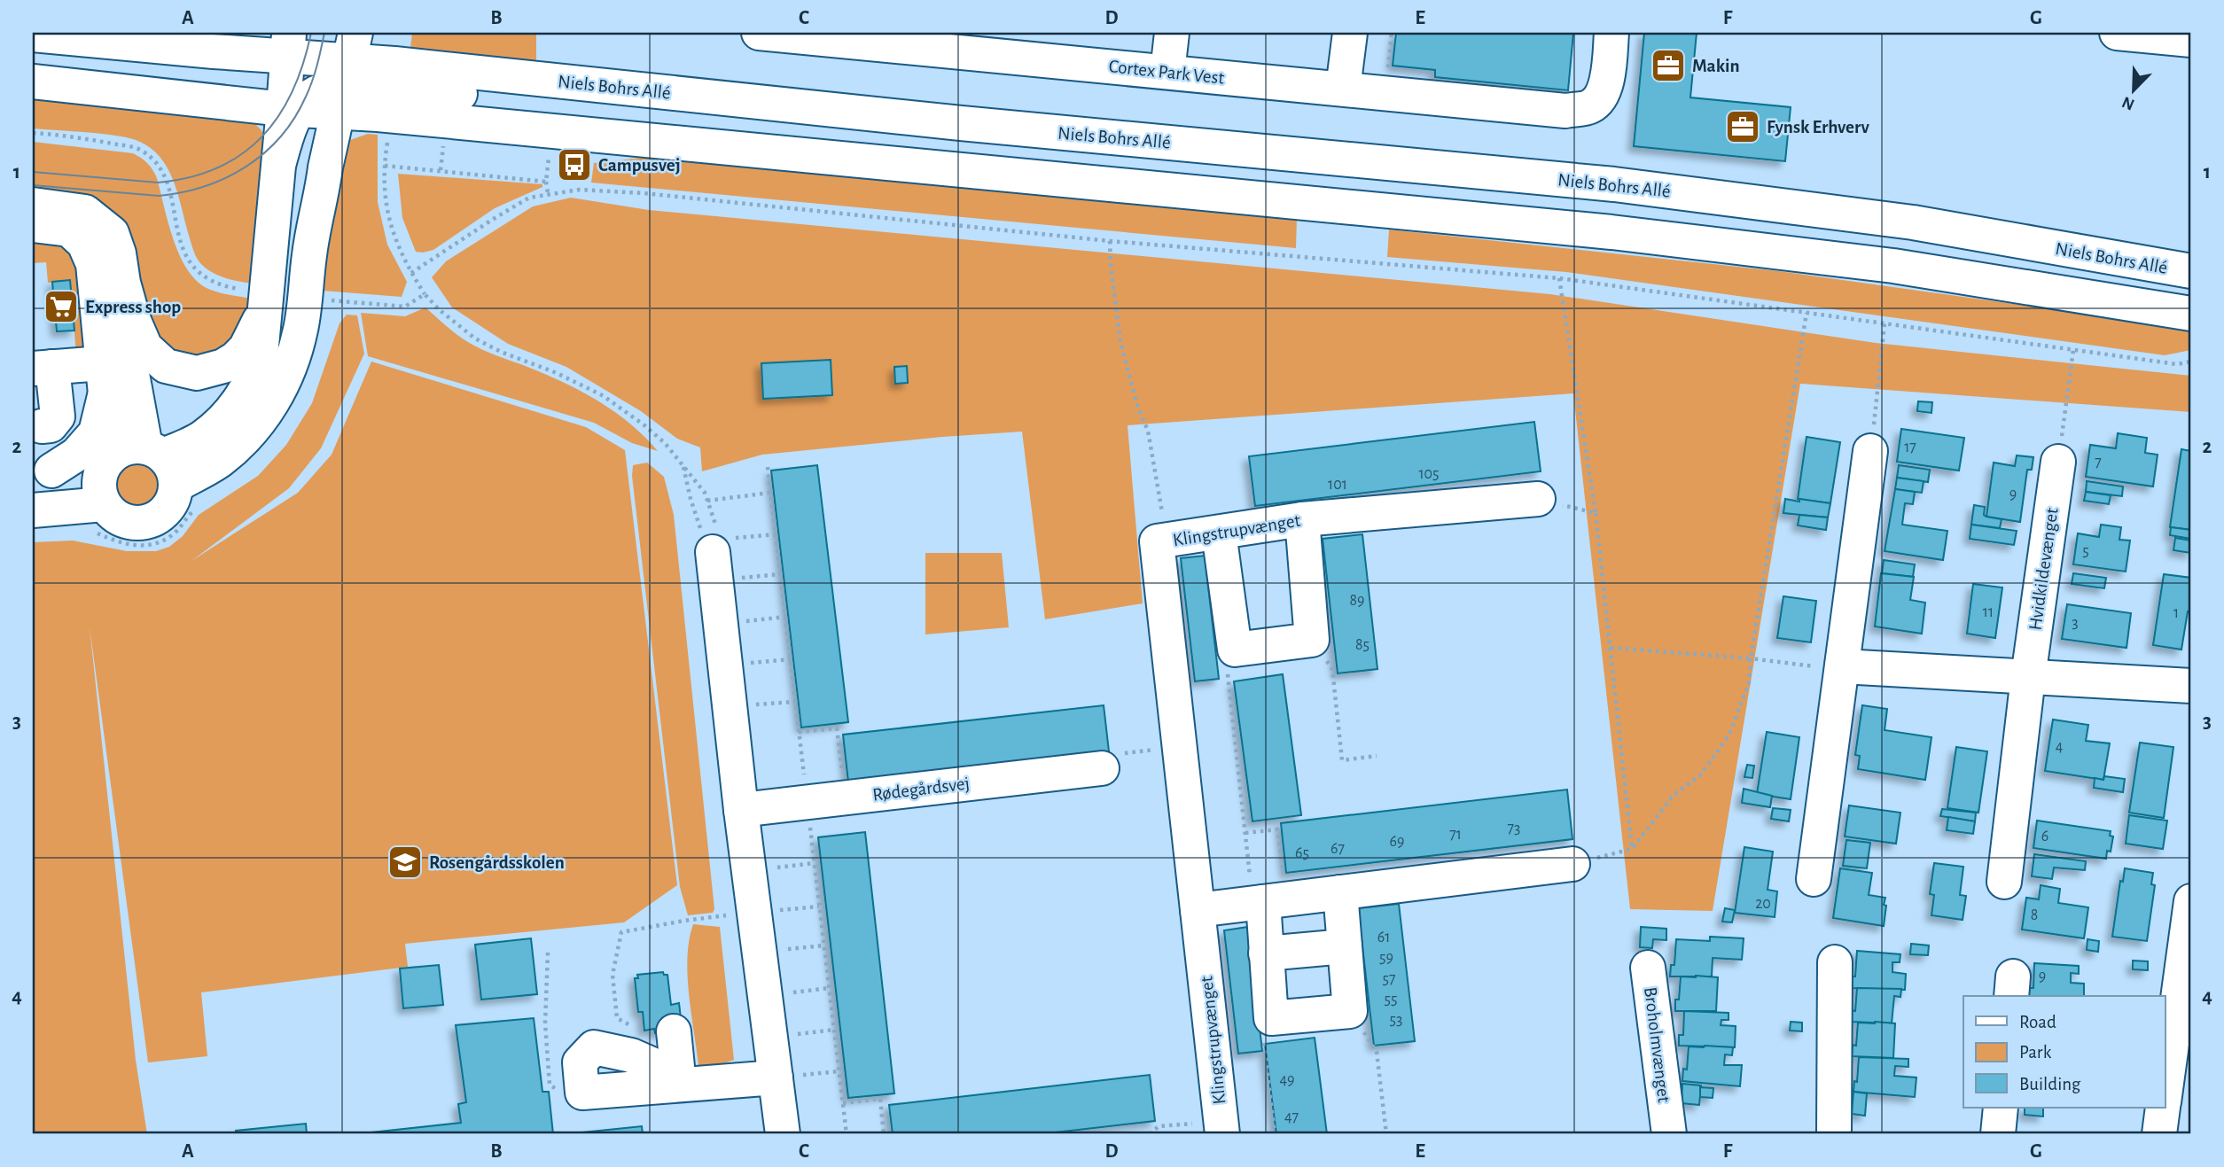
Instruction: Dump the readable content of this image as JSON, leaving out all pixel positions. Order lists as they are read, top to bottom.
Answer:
{
  "streets": {
    "street": [
      "Cortex Park Vest",
      "Niels Bohrs Allé",
      "Klingstrupvænget",
      "Hvidkildevænget",
      "Rødegårdsvej",
      "Broholmvænget"
    ]
  },
  "places": {
    "office": ["Makin", "Fynsk Erhverv"],
    "bus stop": ["Campusvej"],
    "supermarket": ["Express shop"],
    "school or university": ["Rosengårdsskolen"]
  },
  "house_numbers": [
    "17",
    "7",
    "105",
    "101",
    "9",
    "5",
    "89",
    "11",
    "1",
    "3",
    "85",
    "4",
    "73",
    "71",
    "6",
    "69",
    "67",
    "65",
    "20",
    "8",
    "61",
    "59",
    "9",
    "57",
    "55",
    "53",
    "49",
    "47"
  ],
  "legend": ["Road", "Park", "Building"],
  "north": "bottom left",
  "grid": {
    "columns": [
      "A",
      "B",
      "C",
      "D",
      "E",
      "F",
      "G"
    ],
    "rows": [
      "1",
      "2",
      "3",
      "4"
    ]
  }
}
